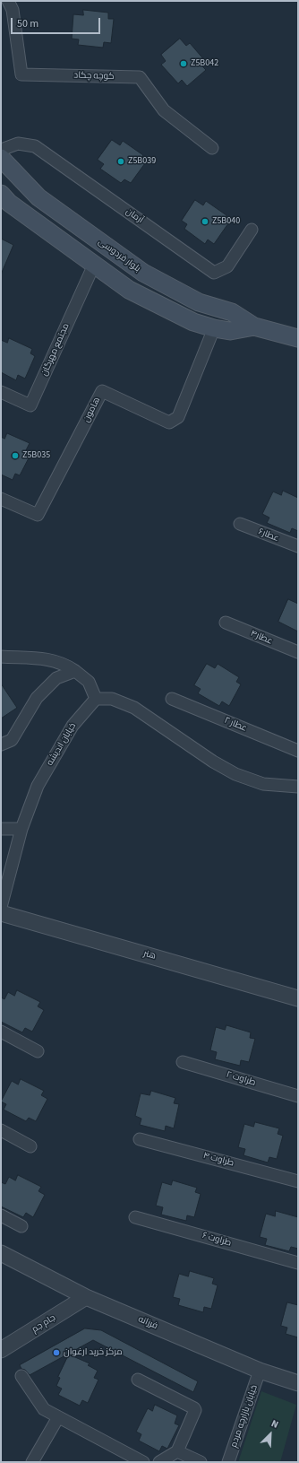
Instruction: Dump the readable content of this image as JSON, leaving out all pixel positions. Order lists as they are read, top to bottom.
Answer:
{
  "streets": {
    "main road": ["بلوار فردوسی"],
    "street": [
      "کوچه چکاد",
      "آرمان",
      "مجتمع مهرگان",
      "هامون",
      "عطار۶",
      "عطار۴",
      "عطار ۲",
      "خیابان اندیشه",
      "هنر",
      "طراوت ۲",
      "طراوت ۴",
      "طراوت ۶",
      "فرزانه",
      "جام جم",
      "خیابان بازارچه مردم"
    ]
  },
  "crossings": [
    ["بلوار فردوسی", "مجتمع مهرگان"],
    ["بلوار فردوسی", "هامون"],
    ["فرزانه", "جام جم"],
    ["فرزانه", "خیابان بازارچه مردم"]
  ],
  "places": [
    "Z5B042",
    "Z5B039",
    "Z5B040",
    "Z5B035",
    "مرکز خرید ارغوان"
  ],
  "scale_bar": "50 m",
  "north": "top right"
}
